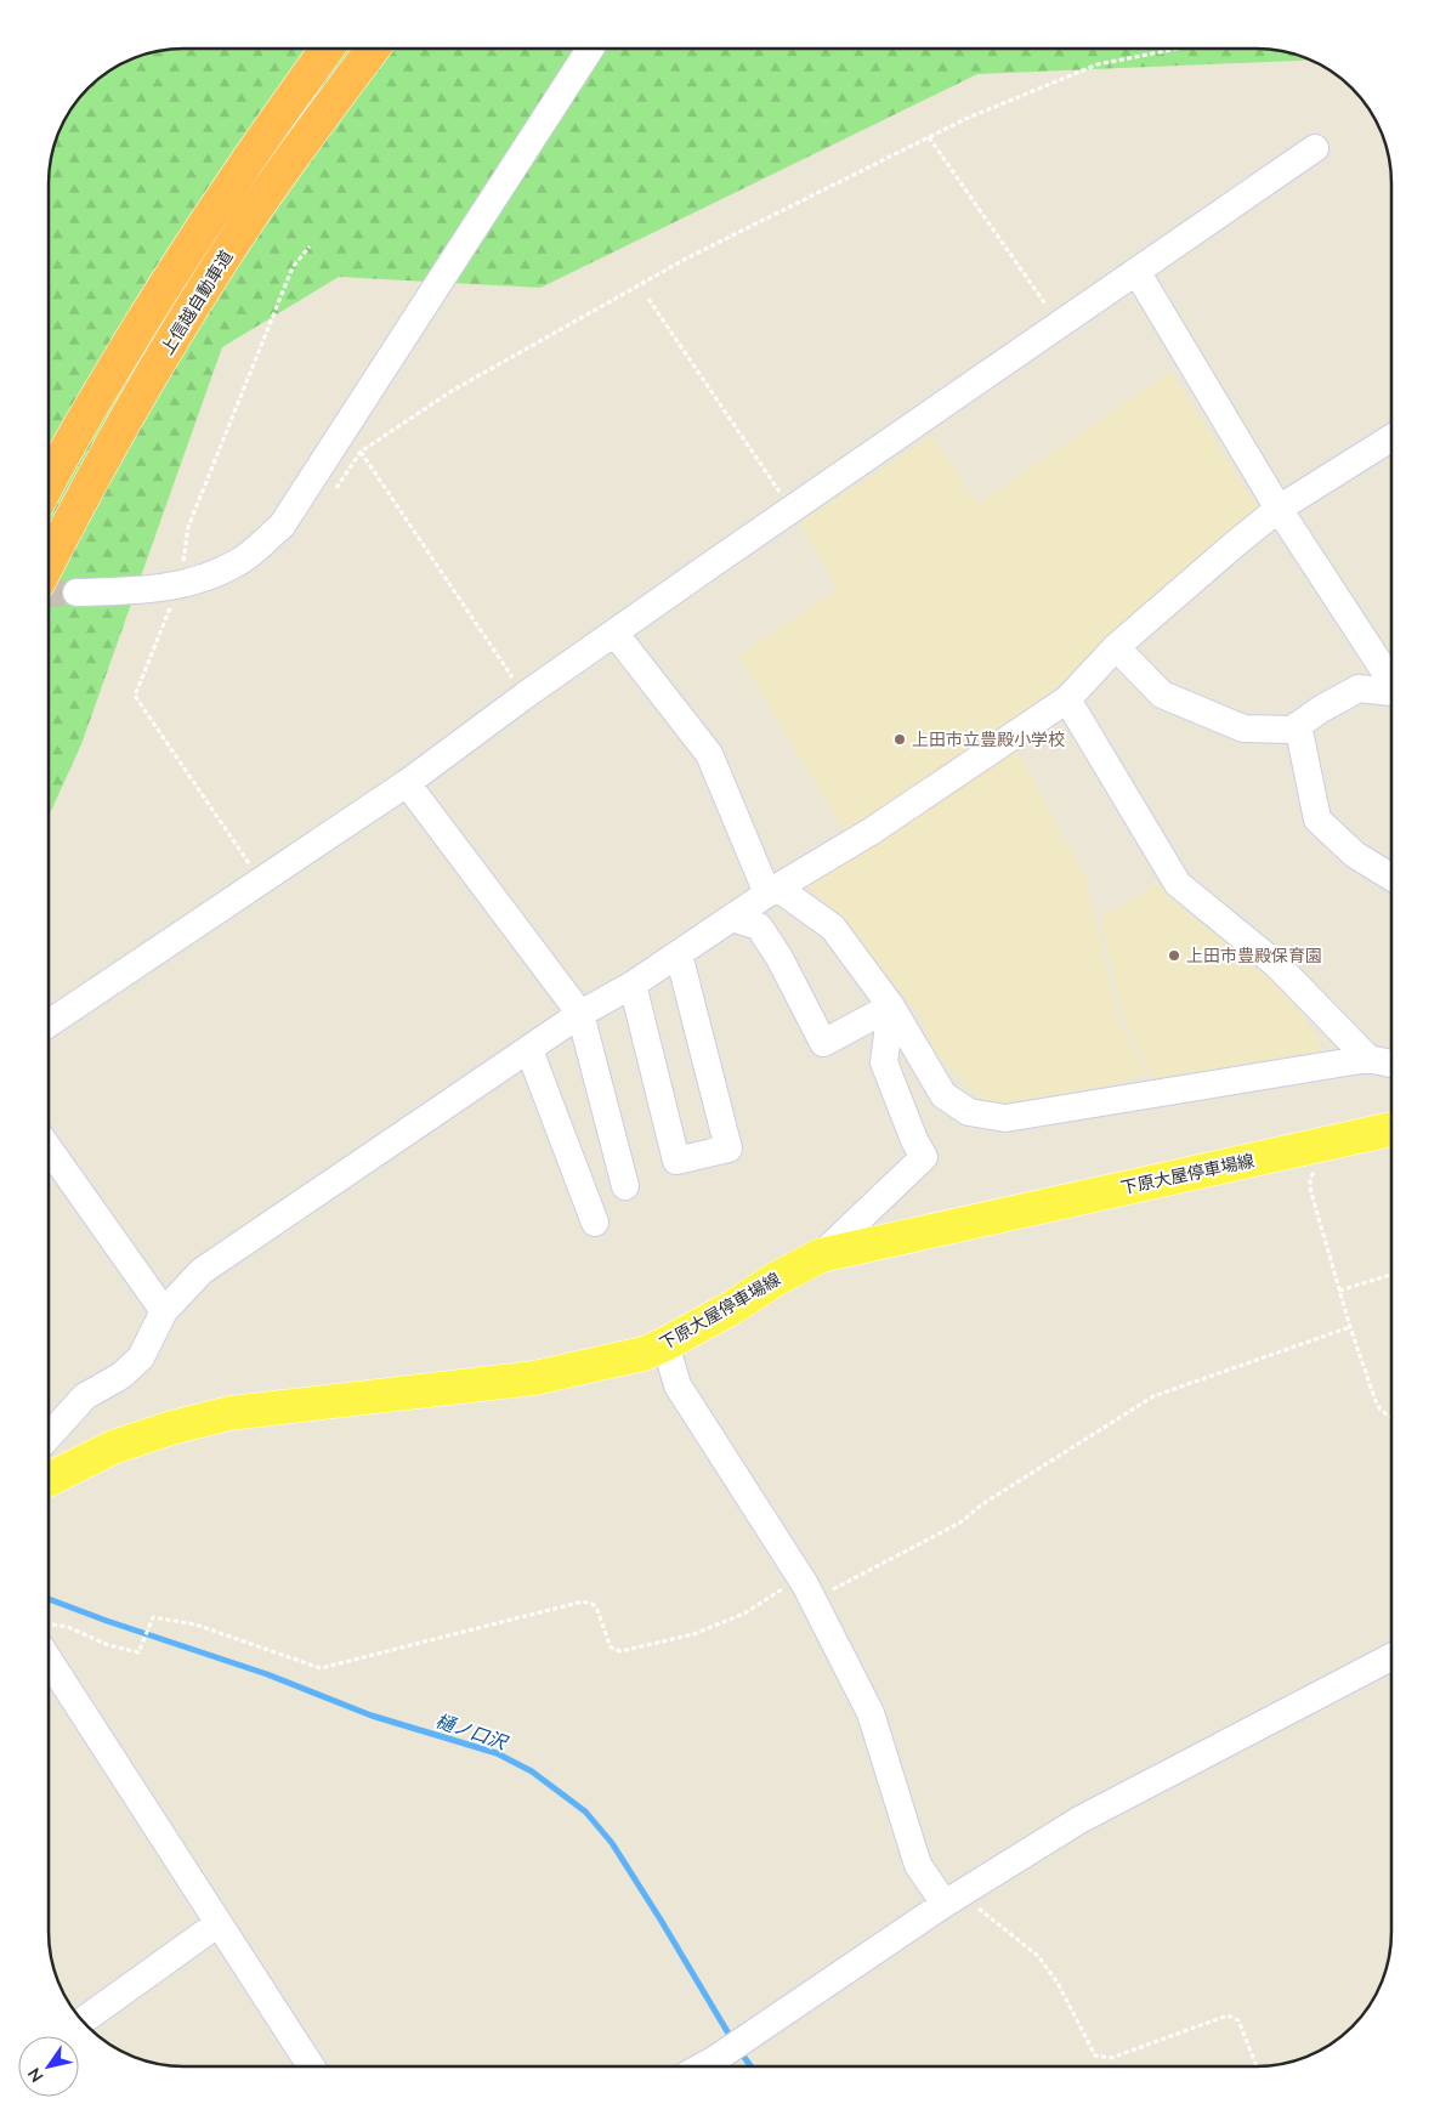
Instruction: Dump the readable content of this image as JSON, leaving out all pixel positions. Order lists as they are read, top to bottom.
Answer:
{
  "streets": {
    "highway": ["上信越自動車道"],
    "main road": ["下原大屋停車場線"]
  },
  "water": ["樋ノ口沢"],
  "places": ["上田市立豊殿小学校", "上田市豊殿保育園"],
  "north": "bottom left"
}
